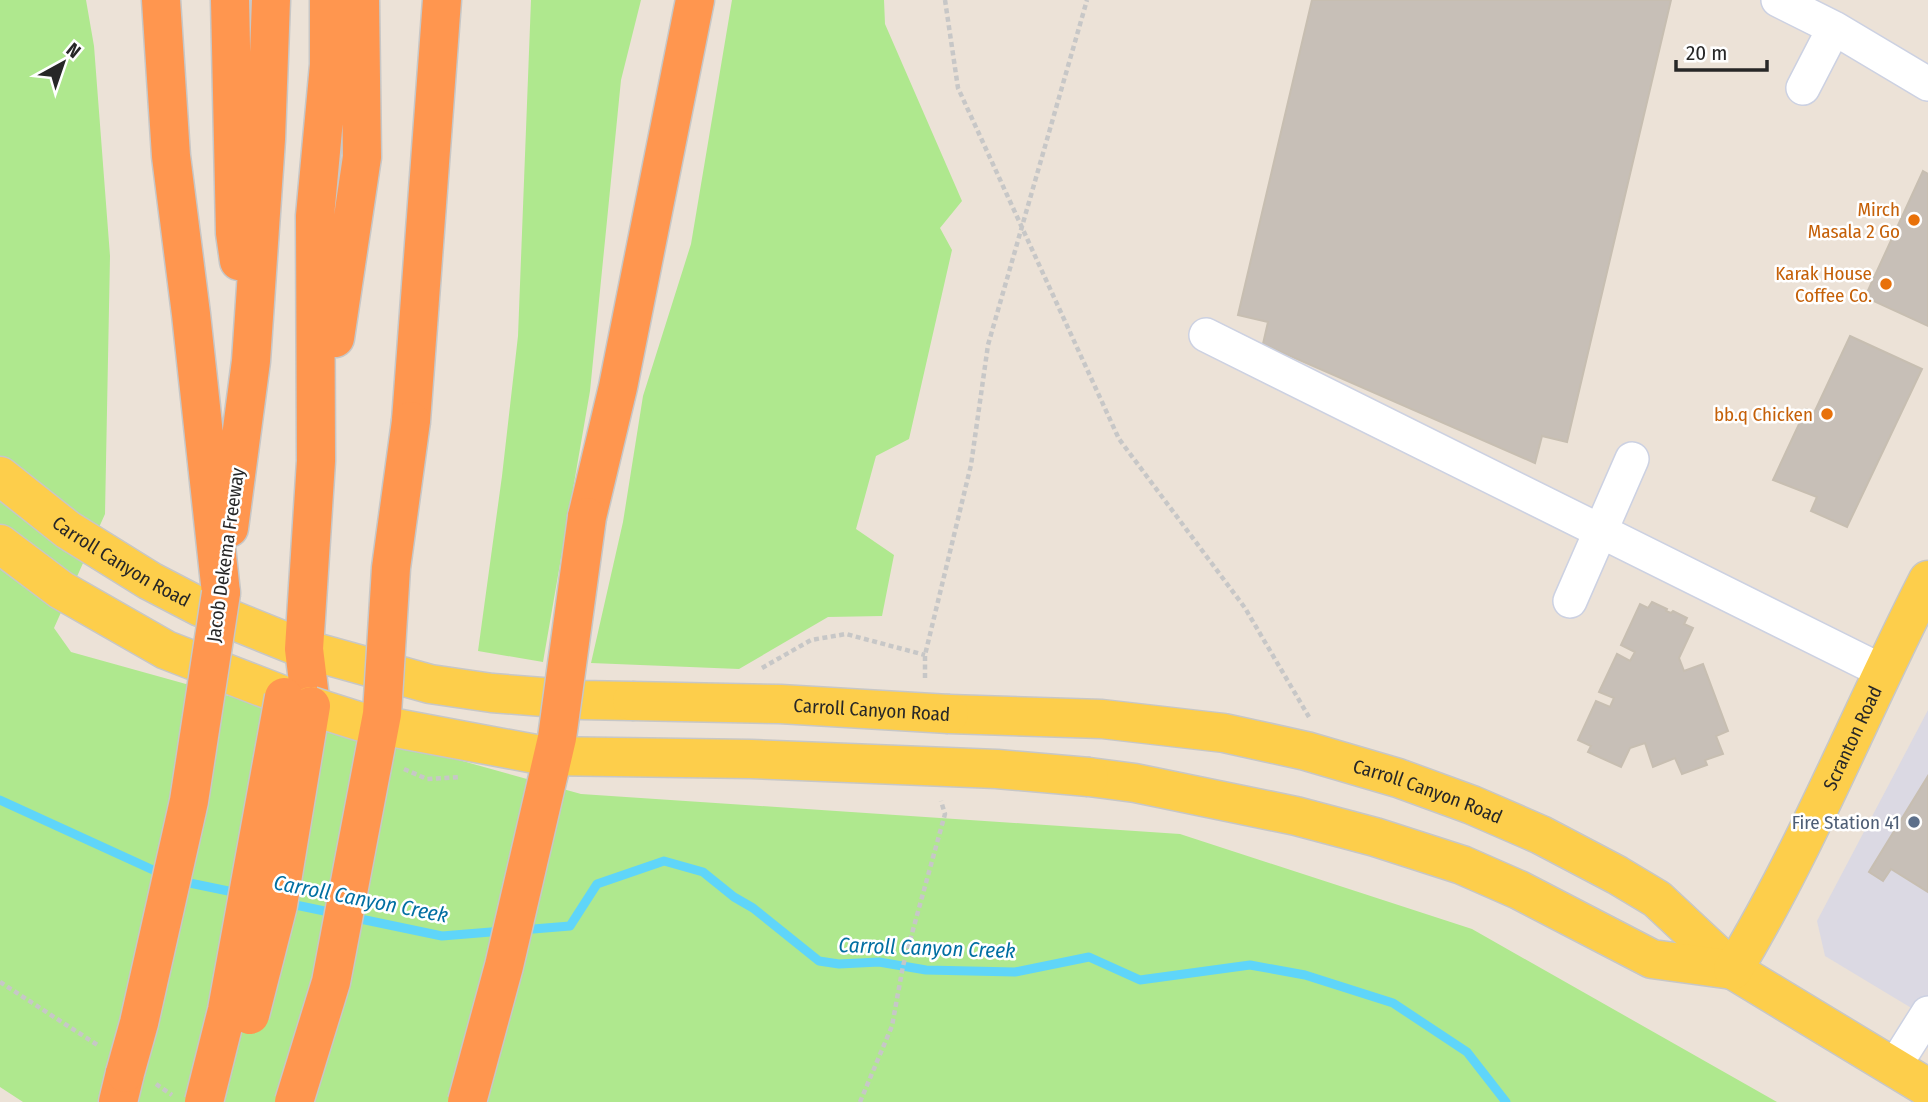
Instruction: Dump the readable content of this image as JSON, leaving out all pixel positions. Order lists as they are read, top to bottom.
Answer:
{
  "streets": {
    "highway": ["Jacob Dekema Freeway"],
    "main road": ["Carroll Canyon Road", "Scranton Road"]
  },
  "crossings": [
    ["Carroll Canyon Road", "Scranton Road"]
  ],
  "water": ["Carroll Canyon Creek"],
  "places": [
    "Mirch Masala 2 Go",
    "Karak House Coffee Co.",
    "bb.q Chicken",
    "Fire Station 41"
  ],
  "scale_bar": "20 m",
  "north": "top right"
}
